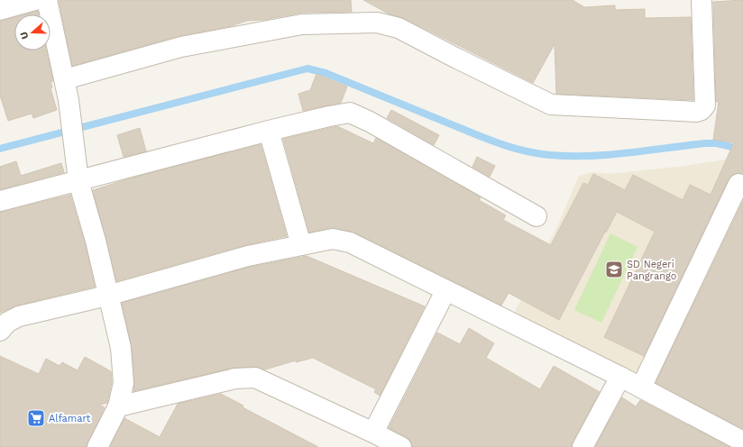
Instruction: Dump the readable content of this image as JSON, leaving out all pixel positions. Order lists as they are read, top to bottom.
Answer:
{
  "places": {
    "school or university": ["SD Negeri Pangrango"],
    "supermarket": ["Alfamart"]
  },
  "north": "left"
}
